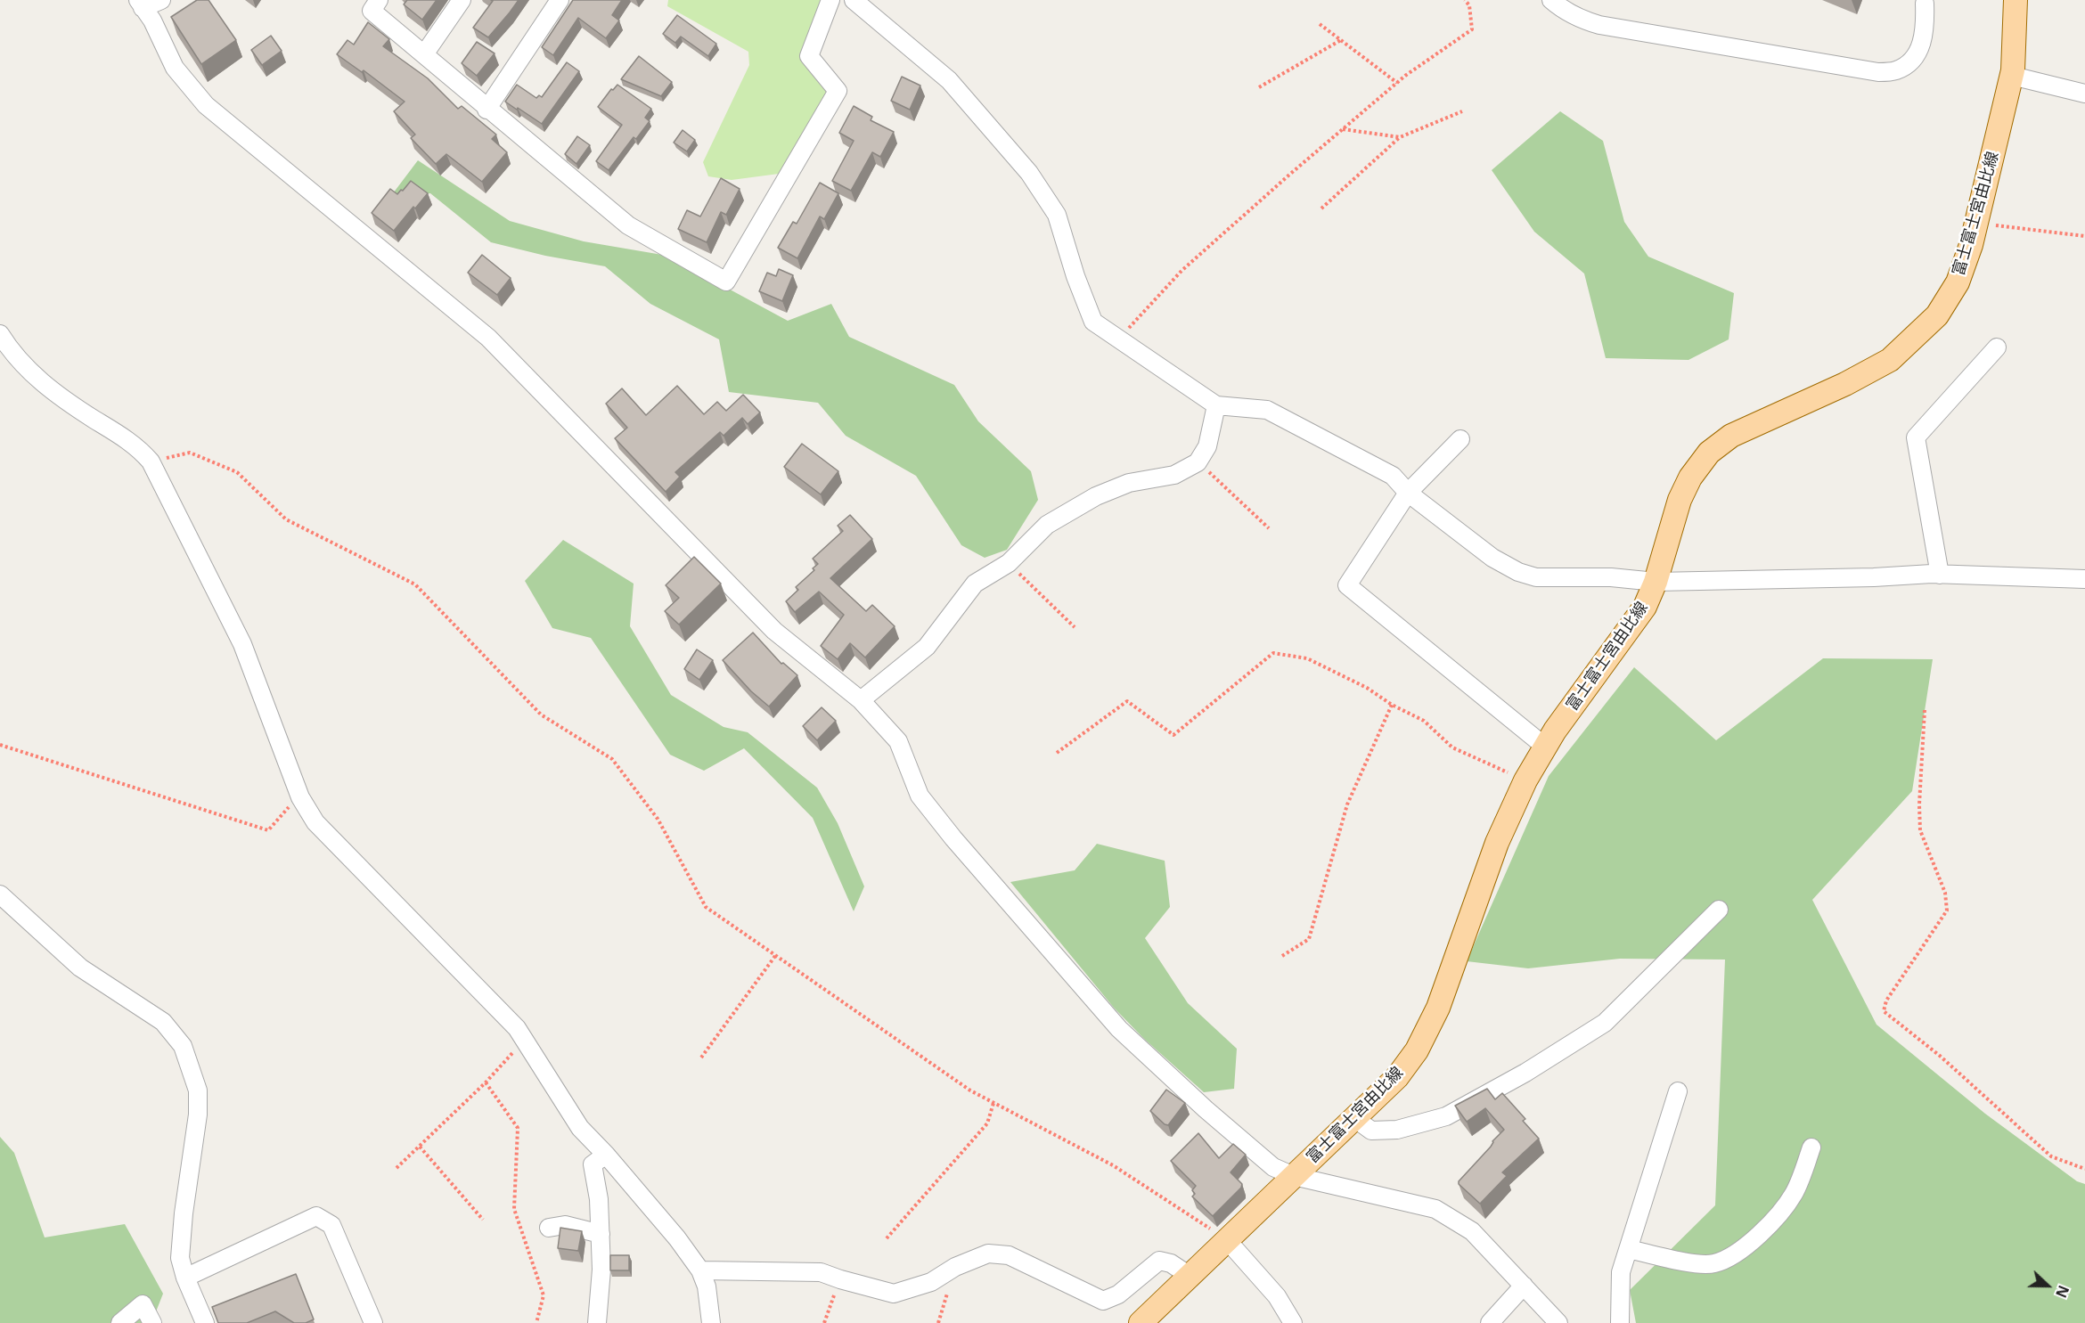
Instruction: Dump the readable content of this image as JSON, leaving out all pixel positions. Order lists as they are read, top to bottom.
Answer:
{
  "streets": {
    "main road": ["富士富士宮由比線"]
  },
  "north": "right"
}
